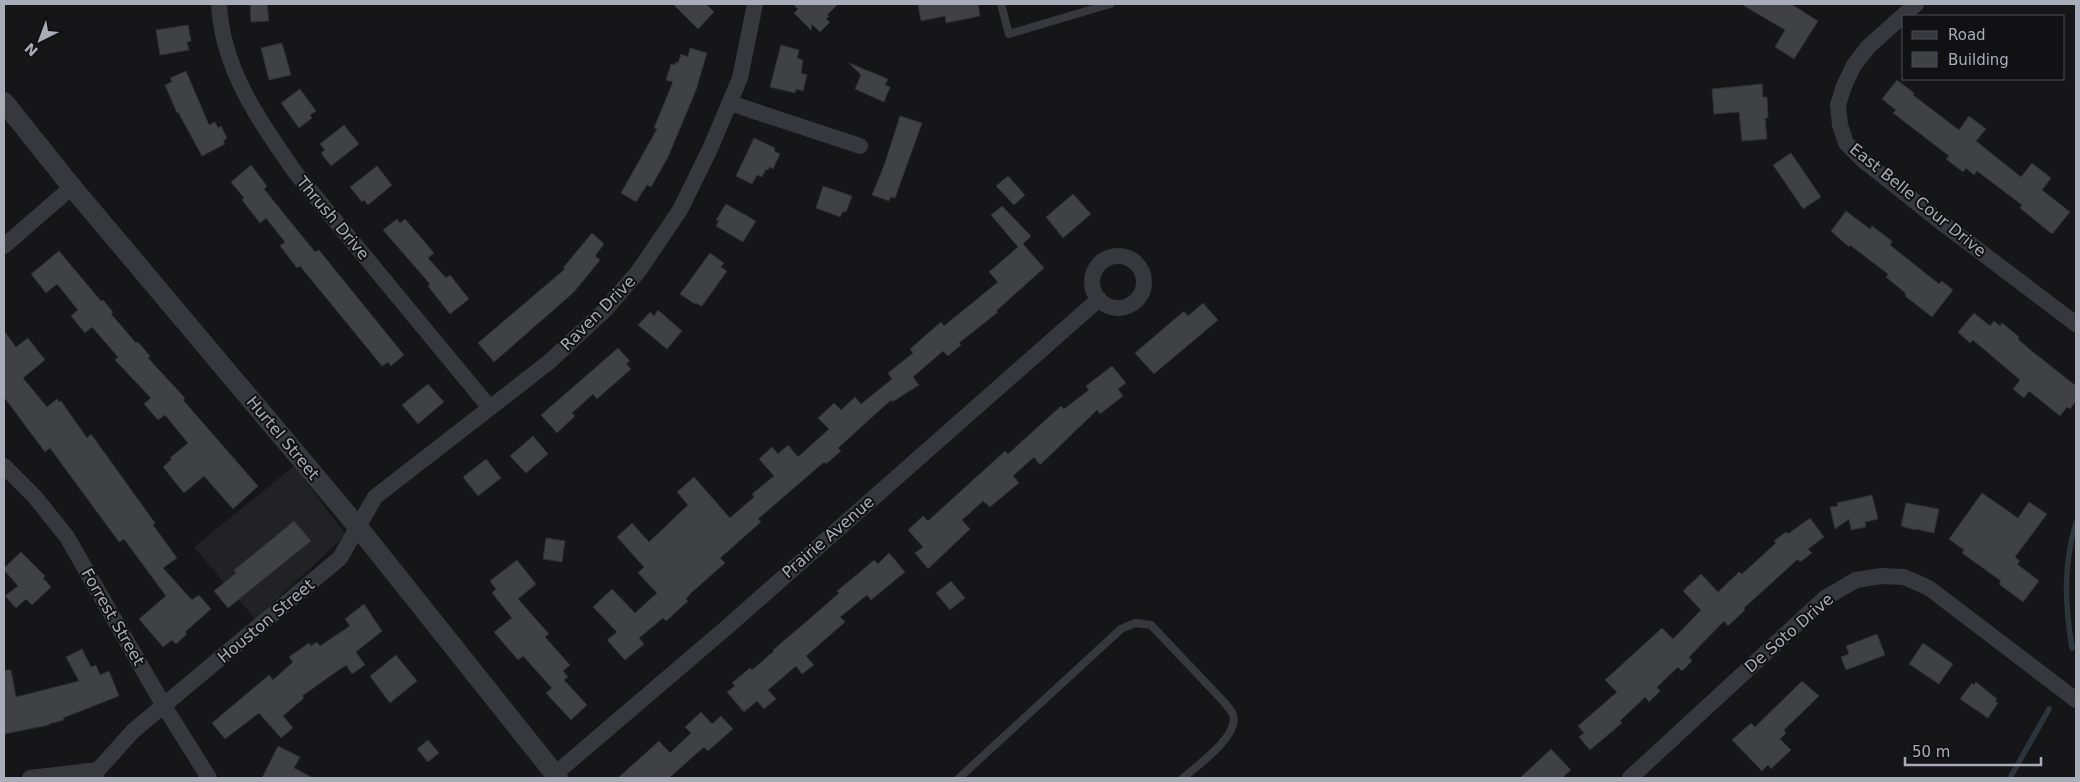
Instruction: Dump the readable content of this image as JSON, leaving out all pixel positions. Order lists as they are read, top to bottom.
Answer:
{
  "streets": {
    "street": [
      "East Belle Cour Drive",
      "Thrush Drive",
      "Raven Drive",
      "Hurtel Street",
      "Prairie Avenue",
      "Forrest Street",
      "Houston Street",
      "De Soto Drive"
    ]
  },
  "crossings": [
    ["Thrush Drive", "Raven Drive"],
    ["Raven Drive", "Hurtel Street"],
    ["Raven Drive", "Houston Street"],
    ["Hurtel Street", "Prairie Avenue"],
    ["Hurtel Street", "Houston Street"],
    ["Forrest Street", "Houston Street"]
  ],
  "legend": ["Road", "Building"],
  "scale_bar": "50 m",
  "north": "bottom left"
}
